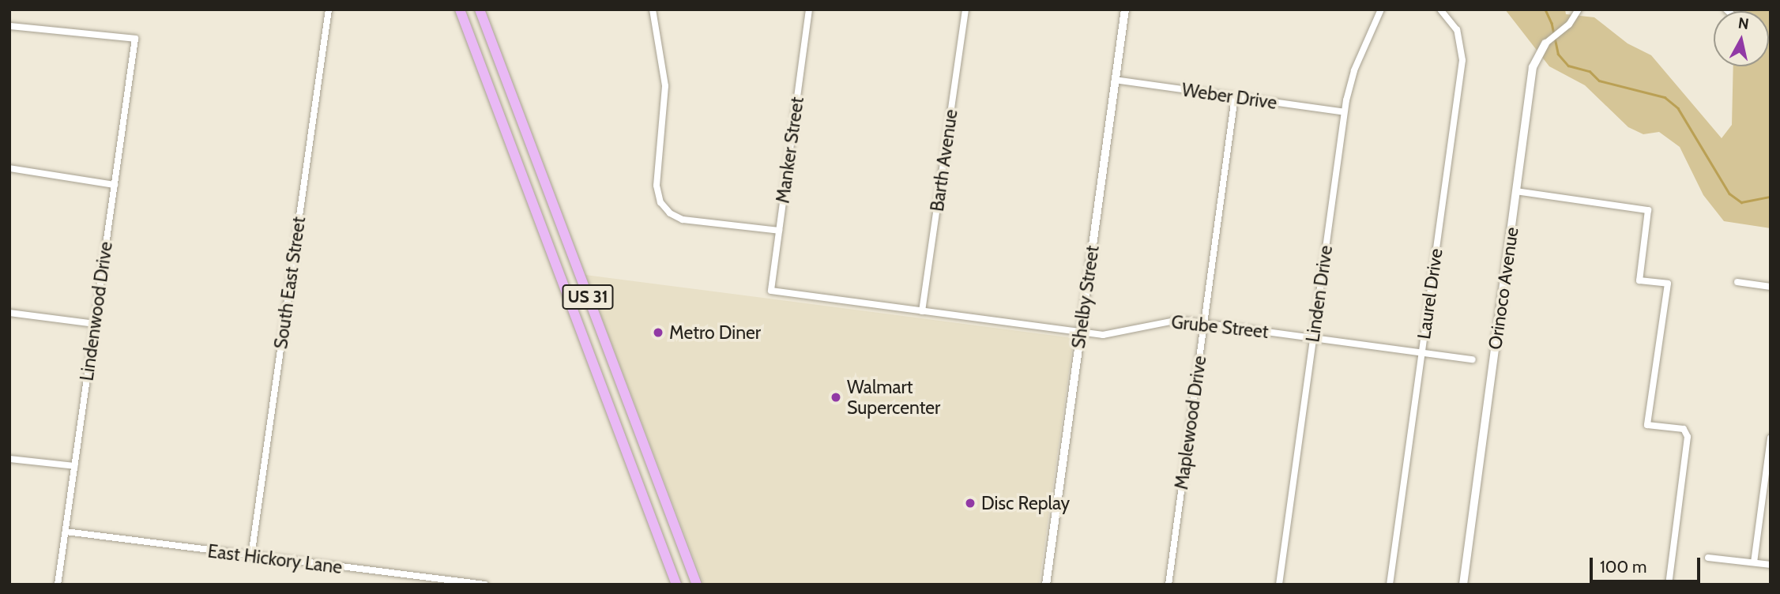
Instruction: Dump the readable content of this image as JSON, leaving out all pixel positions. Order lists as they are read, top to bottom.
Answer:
{
  "streets": {
    "main road": ["US 31"],
    "street": [
      "Weber Drive",
      "Manker Street",
      "Barth Avenue",
      "South East Street",
      "Orinoco Avenue",
      "Linden Drive",
      "Laurel Drive",
      "Shelby Street",
      "Lindenwood Drive",
      "Grube Street",
      "Maplewood Drive",
      "East Hickory Lane"
    ]
  },
  "crossings": [
    ["Weber Drive", "Linden Drive"],
    ["Weber Drive", "Shelby Street"],
    ["Weber Drive", "Maplewood Drive"],
    ["Manker Street", "Grube Street"],
    ["Barth Avenue", "Grube Street"],
    ["South East Street", "East Hickory Lane"],
    ["Linden Drive", "Grube Street"],
    ["Laurel Drive", "Grube Street"],
    ["Shelby Street", "Grube Street"],
    ["Lindenwood Drive", "East Hickory Lane"],
    ["Grube Street", "Maplewood Drive"]
  ],
  "places": ["Metro Diner", "Walmart Supercenter", "Disc Replay"],
  "scale_bar": "100 m",
  "north": "top"
}
